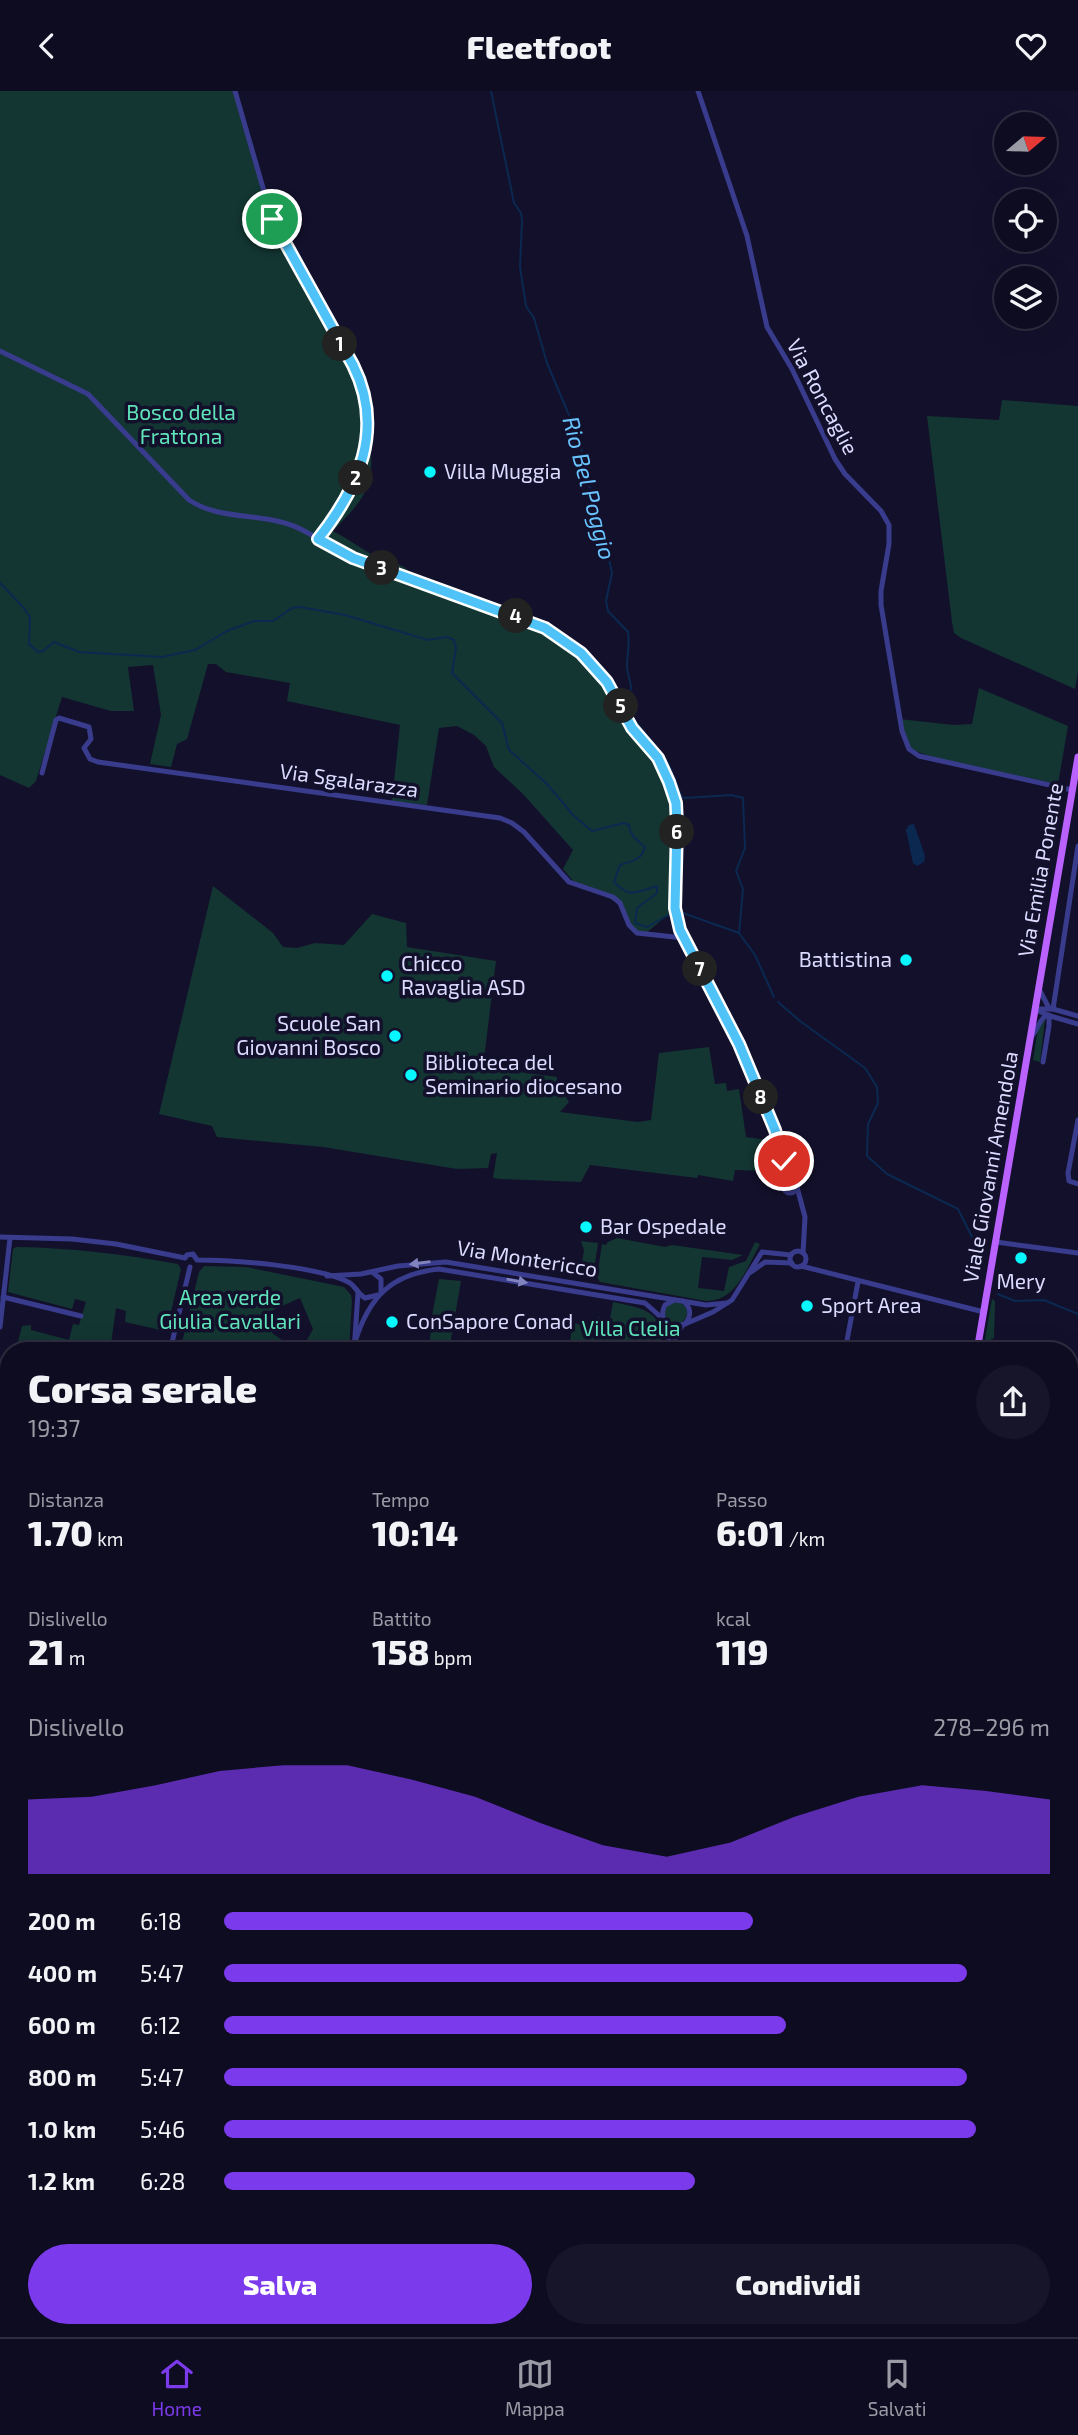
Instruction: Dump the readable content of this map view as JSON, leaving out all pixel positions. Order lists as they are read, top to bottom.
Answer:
{
  "streets": {
    "main road": ["Via Emilia Ponente", "Viale Giovanni Amendola"],
    "street": ["Via Roncaglie", "Via Sgalarazza", "Via Montericco"]
  },
  "crossings": [
    ["Via Roncaglie", "Via Emilia Ponente"],
    ["Via Emilia Ponente", "Viale Giovanni Amendola"]
  ],
  "water": ["Rio Bel Poggio"],
  "parks": ["Bosco della Frattona", "Area verde Giulia Cavallari", "Villa Clelia"],
  "places": [
    "Villa Muggia",
    "Battistina",
    "Chicco Ravaglia ASD",
    "Scuole San Giovanni Bosco",
    "Biblioteca del Seminario diocesano",
    "Bar Ospedale",
    "Mery",
    "Sport Area",
    "ConSapore Conad"
  ],
  "north": "right",
  "page": {
    "header": "Fleetfoot",
    "pins": [
      "1",
      "2",
      "3",
      "4",
      "5",
      "6",
      "7",
      "8"
    ],
    "heading": ["Corsa serale", "19:37"],
    "stats": [
      ["Distanza", "1.70 km"],
      ["Tempo", "10:14"],
      ["Passo", "6:01 /km"],
      ["Dislivello", "21 m"],
      ["Battito", "158 bpm"],
      ["kcal", "119"]
    ],
    "chart": ["Dislivello", "278–296 m"],
    "list": [
      {
        "name": "200 m",
        "note": "6:18"
      },
      {
        "name": "400 m",
        "note": "5:47"
      },
      {
        "name": "600 m",
        "note": "6:12"
      },
      {
        "name": "800 m",
        "note": "5:47"
      },
      {
        "name": "1.0 km",
        "note": "5:46"
      },
      {
        "name": "1.2 km",
        "note": "6:28"
      }
    ],
    "buttons": ["Salva", "Condividi"],
    "tabs": ["Home", "Mappa", "Salvati"]
  }
}
